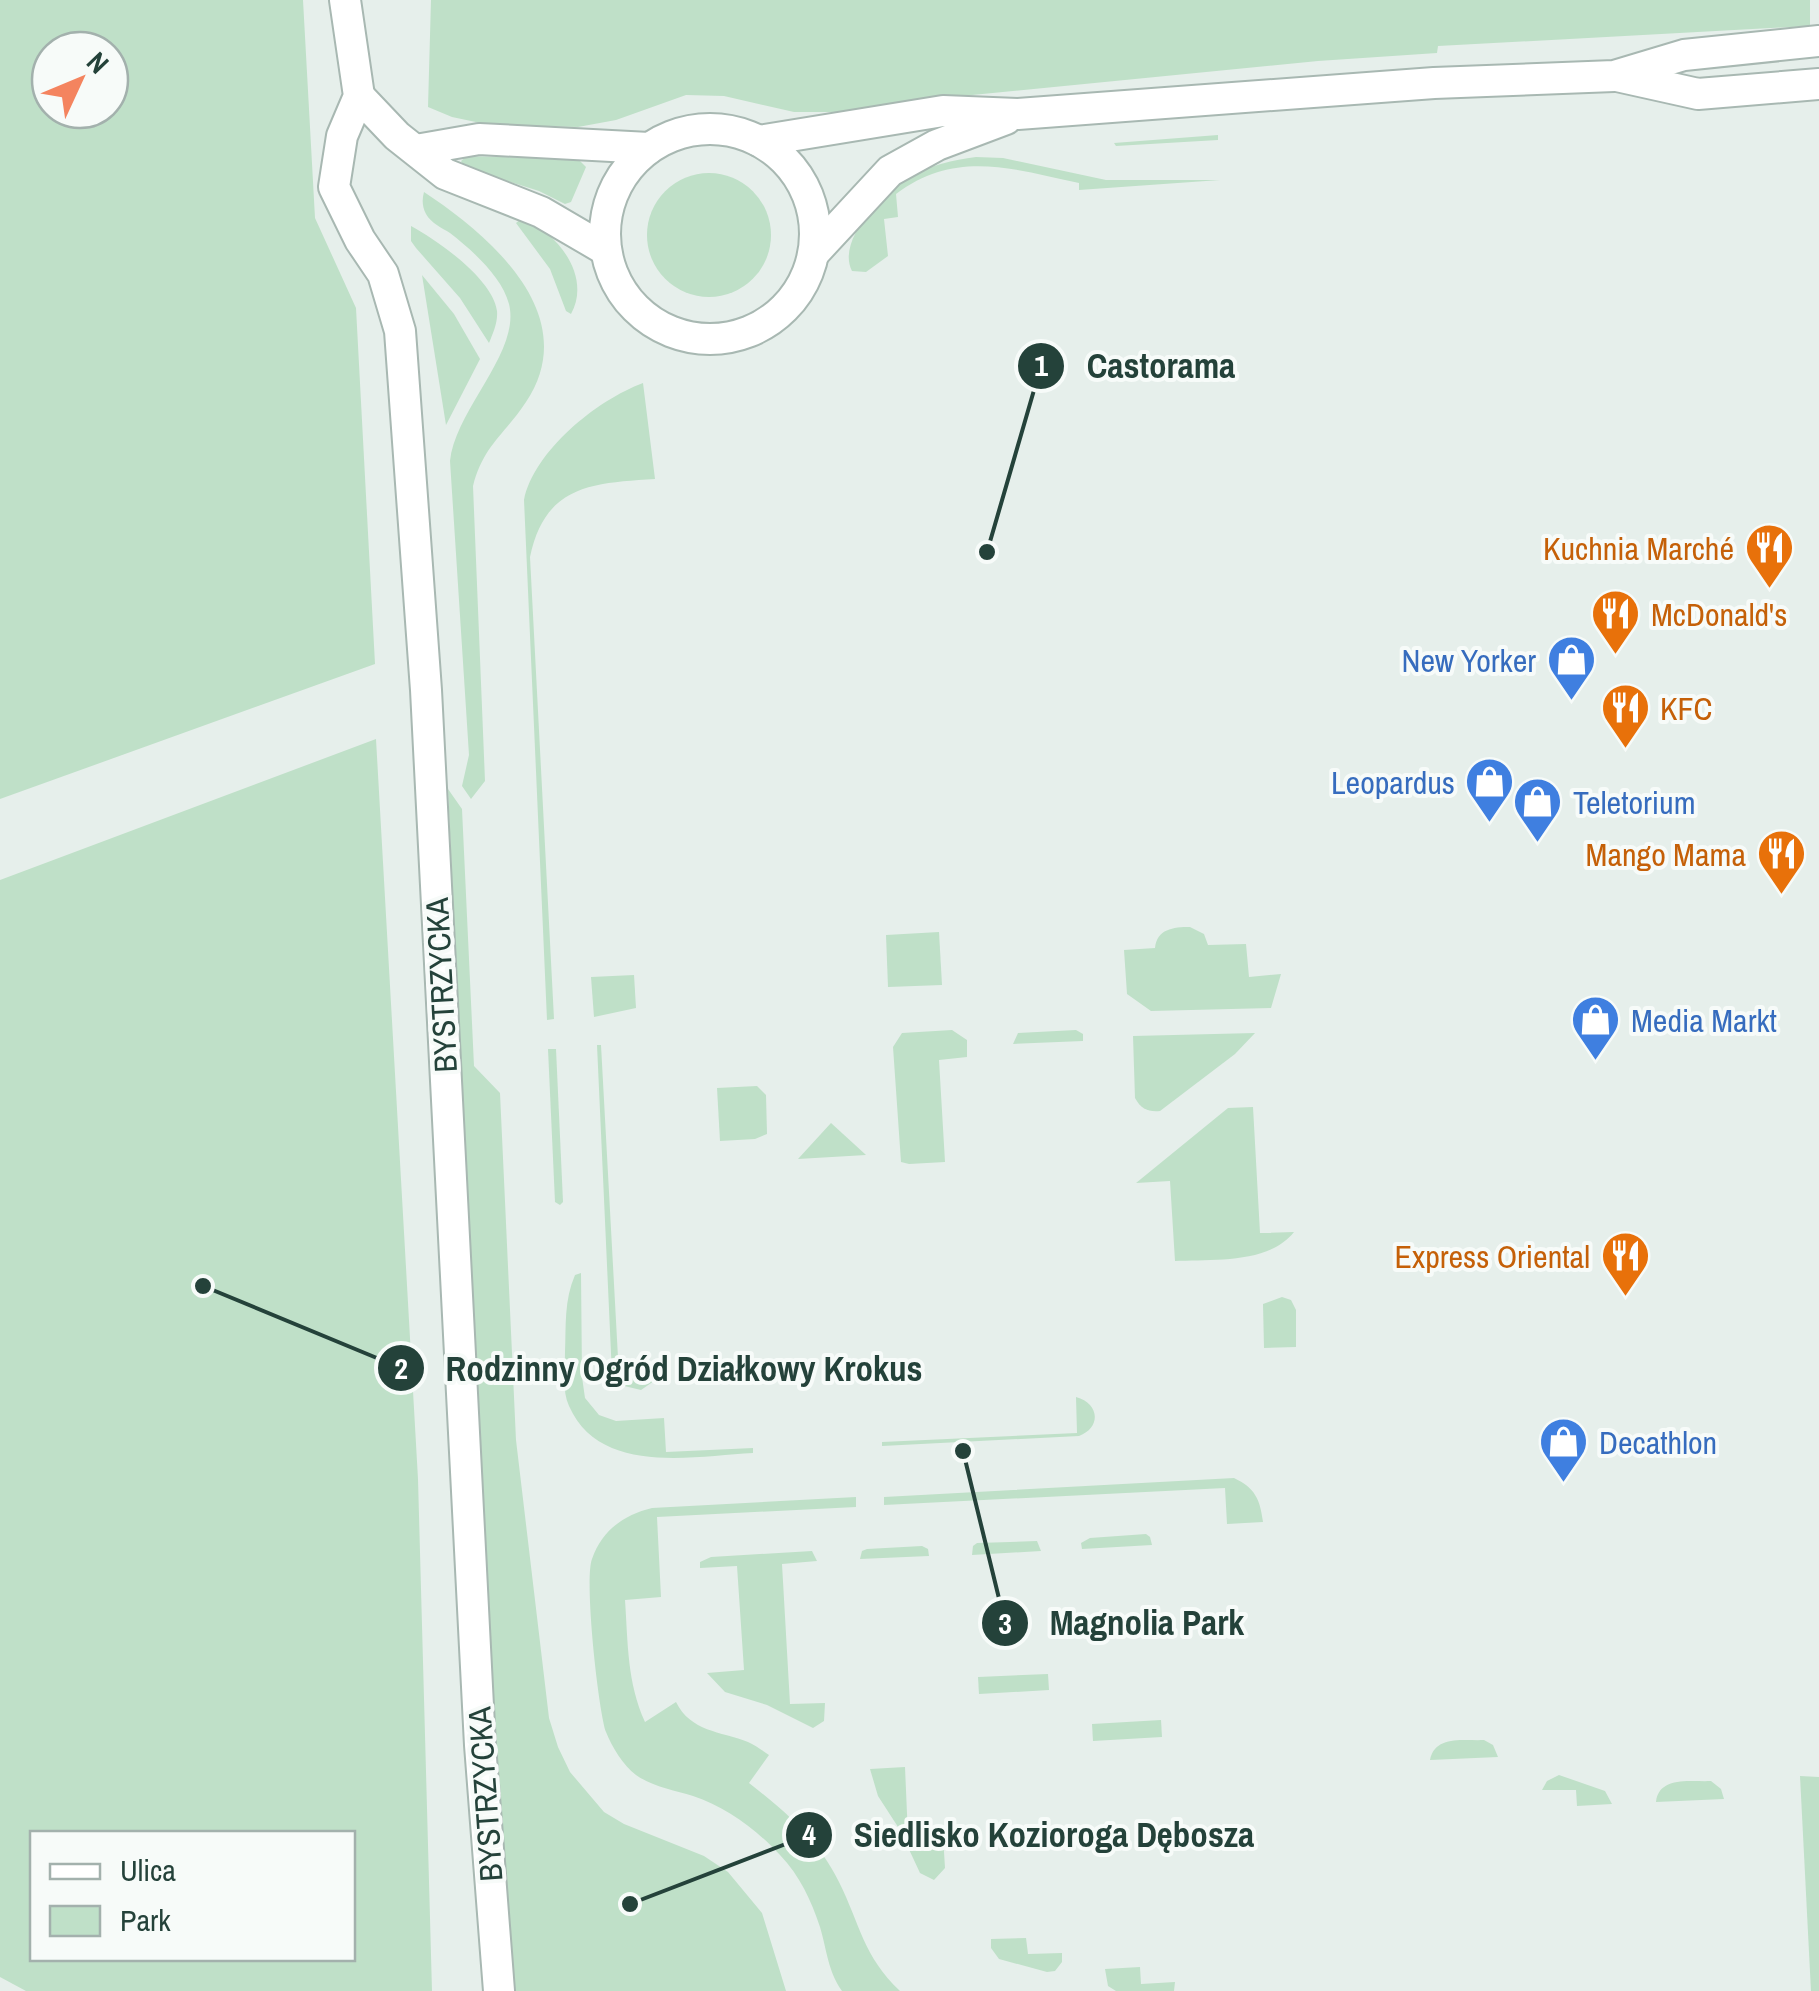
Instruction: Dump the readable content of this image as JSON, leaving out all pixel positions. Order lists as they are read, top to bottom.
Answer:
{
  "streets": {
    "street": ["BYSTRZYCKA"]
  },
  "places": {
    "other": [
      "Castorama",
      "Rodzinny Ogród Działkowy Krokus",
      "Magnolia Park",
      "Siedlisko Kozioroga Dębosza"
    ],
    "restaurant": [
      "Kuchnia Marché",
      "McDonald's",
      "KFC",
      "Mango Mama",
      "Express Oriental"
    ],
    "shop": [
      "New Yorker",
      "Leopardus",
      "Teletorium",
      "Media Markt",
      "Decathlon"
    ]
  },
  "legend": ["Ulica", "Park"],
  "north": "top right"
}
